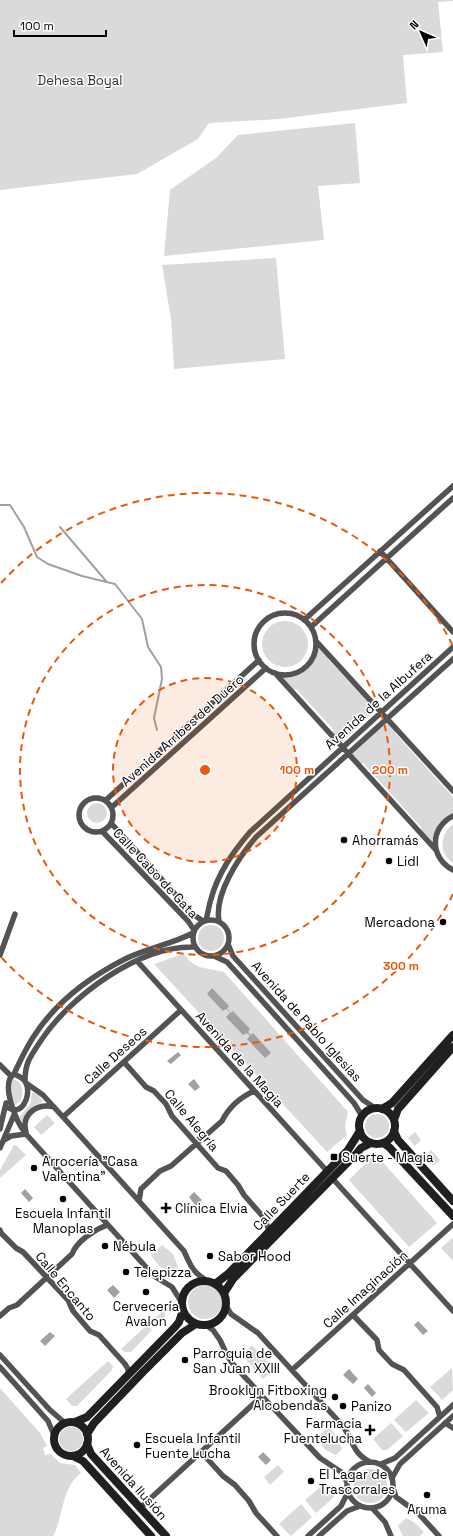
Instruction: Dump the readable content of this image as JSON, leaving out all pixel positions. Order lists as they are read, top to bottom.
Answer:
{
  "streets": {
    "main road": ["Calle Suerte", "Avenida Ilusión"],
    "street": [
      "Avenida de la Albufera",
      "Avenida Arribes del Duero",
      "Calle Cabo de Gata",
      "Avenida de Pablo Iglesias",
      "Calle Deseos",
      "Avenida de la Magia",
      "Calle Alegría",
      "Calle Encanto",
      "Calle Imaginación"
    ]
  },
  "crossings": [
    ["Avenida de la Albufera", "Calle Cabo de Gata"],
    ["Avenida de la Albufera", "Avenida de Pablo Iglesias"],
    ["Avenida Arribes del Duero", "Calle Cabo de Gata"],
    ["Calle Cabo de Gata", "Avenida de Pablo Iglesias"],
    ["Avenida de Pablo Iglesias", "Calle Suerte"],
    ["Calle Deseos", "Avenida de la Magia"],
    ["Calle Deseos", "Calle Alegría"],
    ["Avenida de la Magia", "Calle Suerte"],
    ["Avenida de la Magia", "Calle Imaginación"],
    ["Calle Alegría", "Calle Suerte"]
  ],
  "parks": ["Dehesa Boyal"],
  "places": {
    "other": [
      "Ahorramás",
      "Lidl",
      "Mercadona",
      "Arrocería \"Casa Valentina\"",
      "Escuela Infantil Manoplas",
      "Nébula",
      "Sabor Hood",
      "Telepizza",
      "Cervecería Avalon",
      "Parroquia de San Juan XXIII",
      "Brooklyn Fitboxing Alcobendas",
      "Panizo",
      "Escuela Infantil Fuente Lucha",
      "El Lagar de Trascorrales",
      "Aruma"
    ],
    "transit": ["Suerte - Magia"],
    "health": ["Clínica Elvia", "Farmacia Fuentelucha"]
  },
  "scale_bar": "100 m",
  "north": "top left",
  "rings": ["100 m", "200 m", "300 m"]
}
